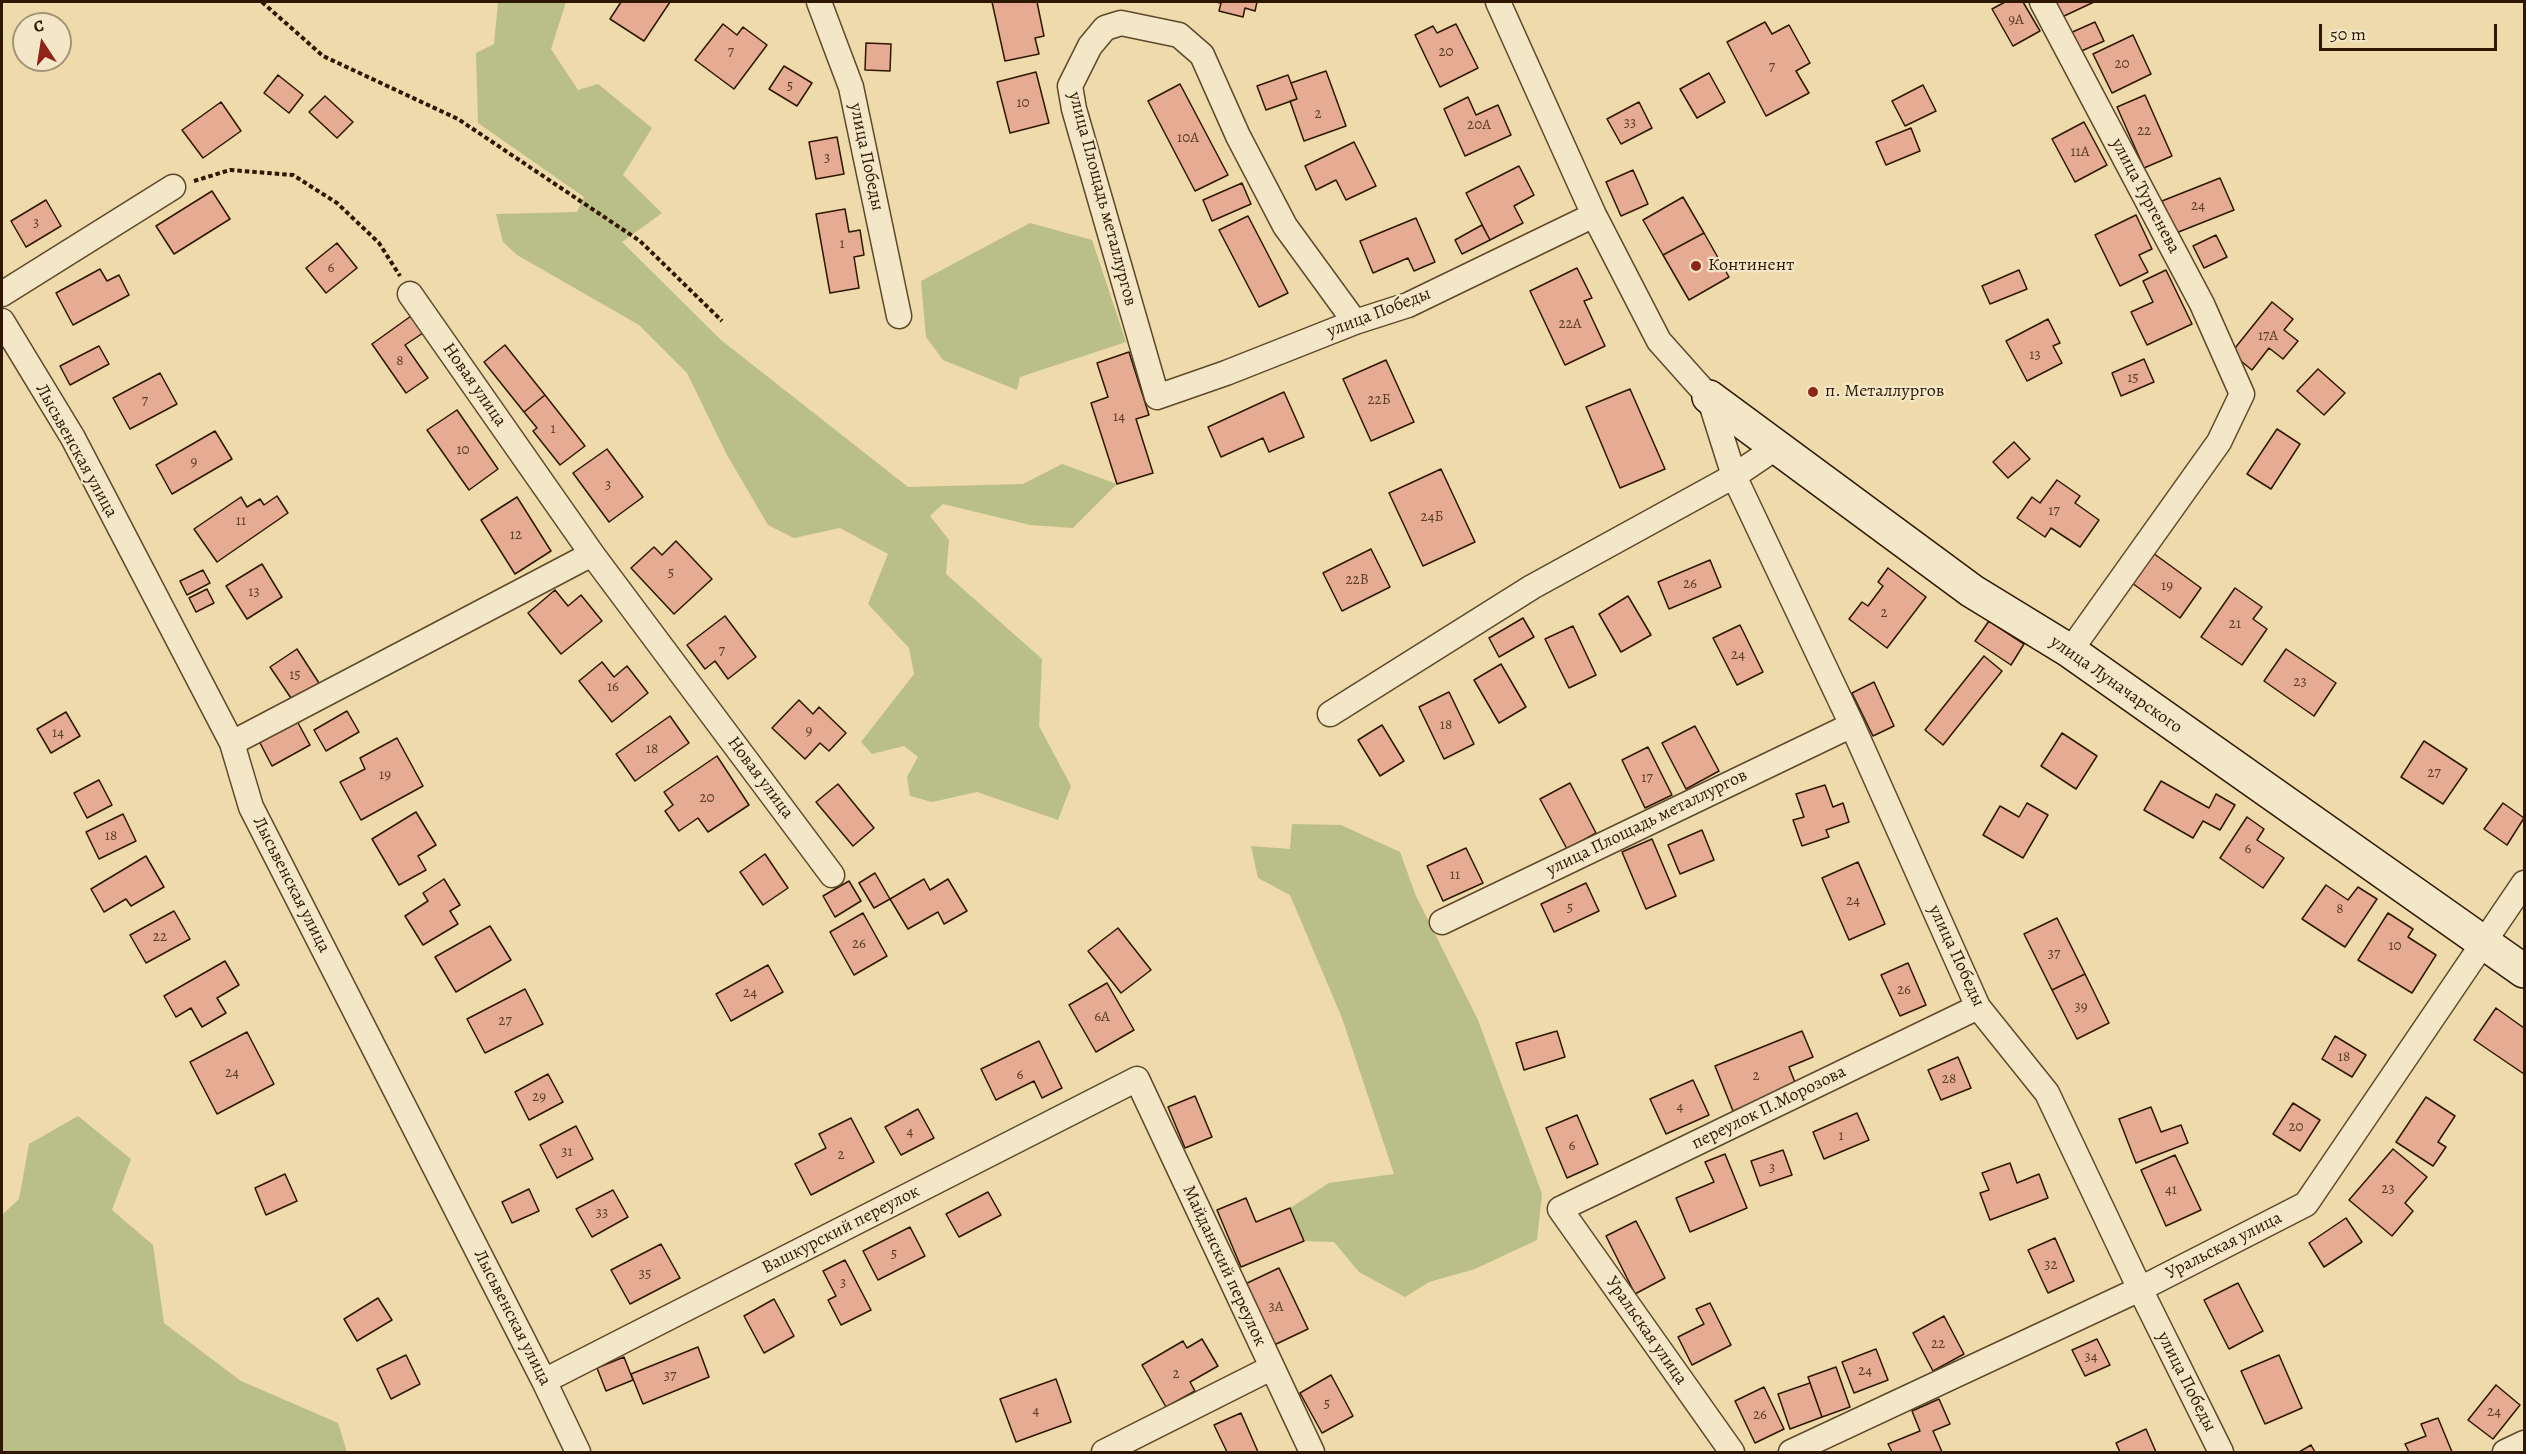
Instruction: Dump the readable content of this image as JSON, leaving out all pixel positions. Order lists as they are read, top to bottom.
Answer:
{
  "streets": {
    "street": [
      "улица Победы",
      "улица Тургенева",
      "улица Площадь металлургов",
      "Новая улица",
      "Лысьвенская улица",
      "улица Луначарского",
      "переулок П.Морозова",
      "Вашкурский переулок",
      "Уральская улица",
      "Майданский переулок"
    ]
  },
  "crossings": [
    ["улица Победы", "улица Площадь металлургов"],
    ["улица Победы", "улица Луначарского"],
    ["улица Победы", "переулок П.Морозова"],
    ["улица Победы", "Уральская улица"],
    ["улица Тургенева", "улица Луначарского"],
    ["Лысьвенская улица", "Вашкурский переулок"],
    ["улица Луначарского", "Уральская улица"],
    ["переулок П.Морозова", "Уральская улица"],
    ["Вашкурский переулок", "Майданский переулок"]
  ],
  "places": ["Континент", "п. Металлургов"],
  "house_numbers": [
    "9А",
    "7",
    "20",
    "20",
    "7",
    "5",
    "10",
    "2",
    "33",
    "20А",
    "22",
    "10А",
    "11А",
    "3",
    "24",
    "3",
    "1",
    "6",
    "22А",
    "17А",
    "13",
    "8",
    "15",
    "22Б",
    "7",
    "14",
    "1",
    "10",
    "9",
    "3",
    "17",
    "24Б",
    "11",
    "12",
    "5",
    "22В",
    "26",
    "19",
    "13",
    "2",
    "21",
    "7",
    "24",
    "15",
    "23",
    "16",
    "18",
    "9",
    "14",
    "18",
    "27",
    "19",
    "17",
    "20",
    "18",
    "6",
    "11",
    "24",
    "5",
    "8",
    "22",
    "26",
    "10",
    "37",
    "26",
    "24",
    "39",
    "6А",
    "27",
    "18",
    "24",
    "6",
    "2",
    "28",
    "29",
    "4",
    "20",
    "4",
    "1",
    "6",
    "31",
    "2",
    "3",
    "23",
    "41",
    "33",
    "5",
    "32",
    "35",
    "3",
    "3А",
    "22",
    "34",
    "24",
    "2",
    "37",
    "5",
    "4",
    "24",
    "26"
  ],
  "scale_bar": "50 m",
  "north": "top"
}
